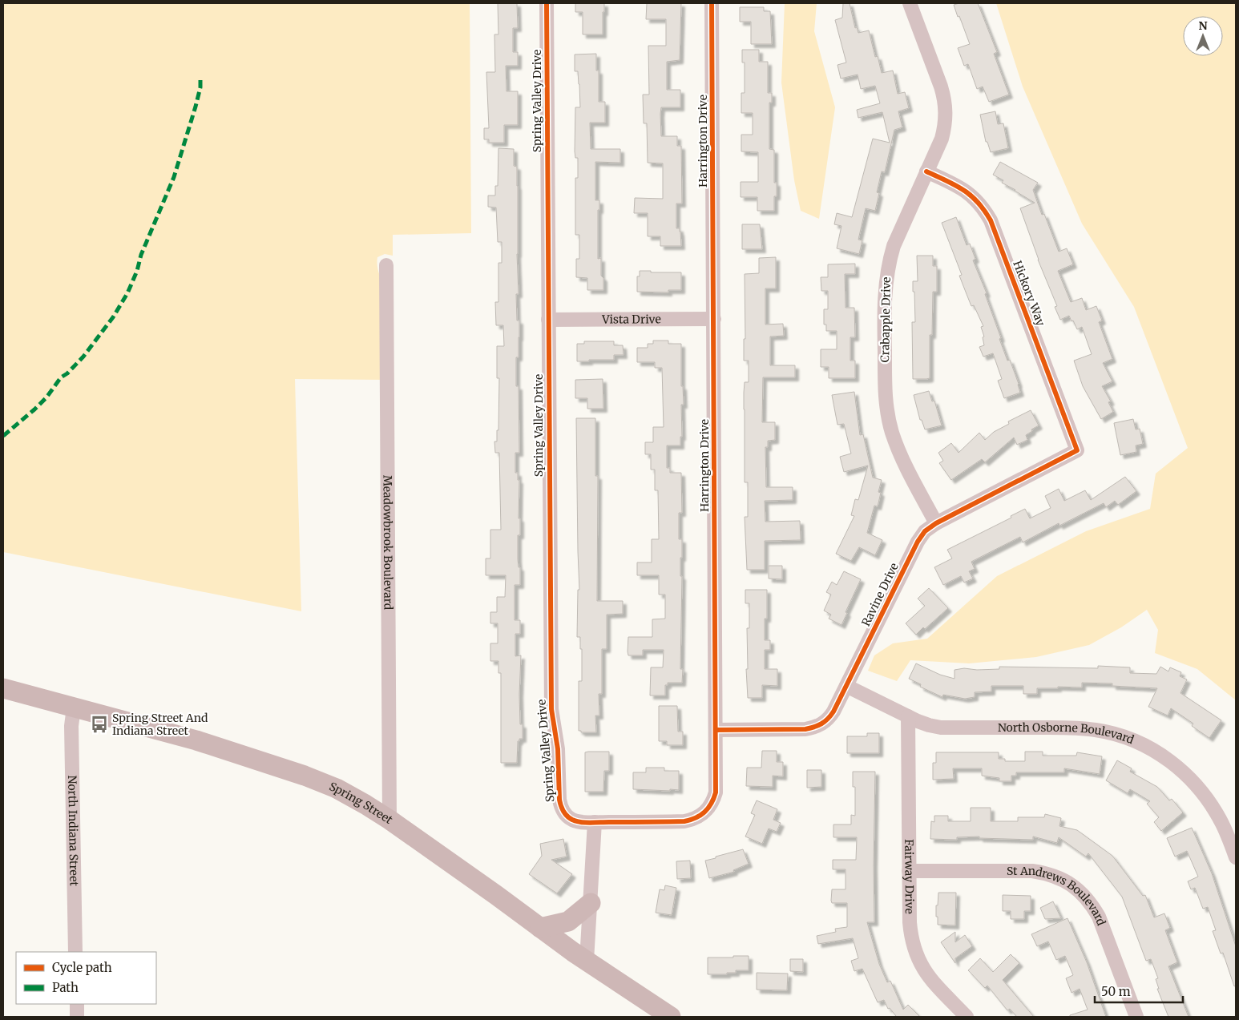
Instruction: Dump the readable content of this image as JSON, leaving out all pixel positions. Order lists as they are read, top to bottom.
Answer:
{
  "streets": {
    "main road": ["Spring Street"],
    "street": [
      "Spring Valley Drive",
      "Harrington Drive",
      "Hickory Way",
      "Vista Drive",
      "Crabapple Drive",
      "Meadowbrook Boulevard",
      "Ravine Drive",
      "North Osborne Boulevard",
      "North Indiana Street",
      "Fairway Drive",
      "St Andrews Boulevard"
    ]
  },
  "crossings": [
    ["Spring Valley Drive", "Harrington Drive"],
    ["Spring Valley Drive", "Vista Drive"],
    ["Harrington Drive", "Vista Drive"],
    ["Harrington Drive", "Ravine Drive"],
    ["Hickory Way", "Crabapple Drive"],
    ["Hickory Way", "Ravine Drive"],
    ["Crabapple Drive", "Ravine Drive"],
    ["Meadowbrook Boulevard", "Spring Street"],
    ["Ravine Drive", "North Osborne Boulevard"],
    ["North Osborne Boulevard", "Fairway Drive"],
    ["Spring Street", "North Indiana Street"],
    ["Fairway Drive", "St Andrews Boulevard"]
  ],
  "places": {
    "bus stop": ["Spring Street And Indiana Street"]
  },
  "legend": ["Cycle path", "Path"],
  "scale_bar": "50 m",
  "north": "top"
}
